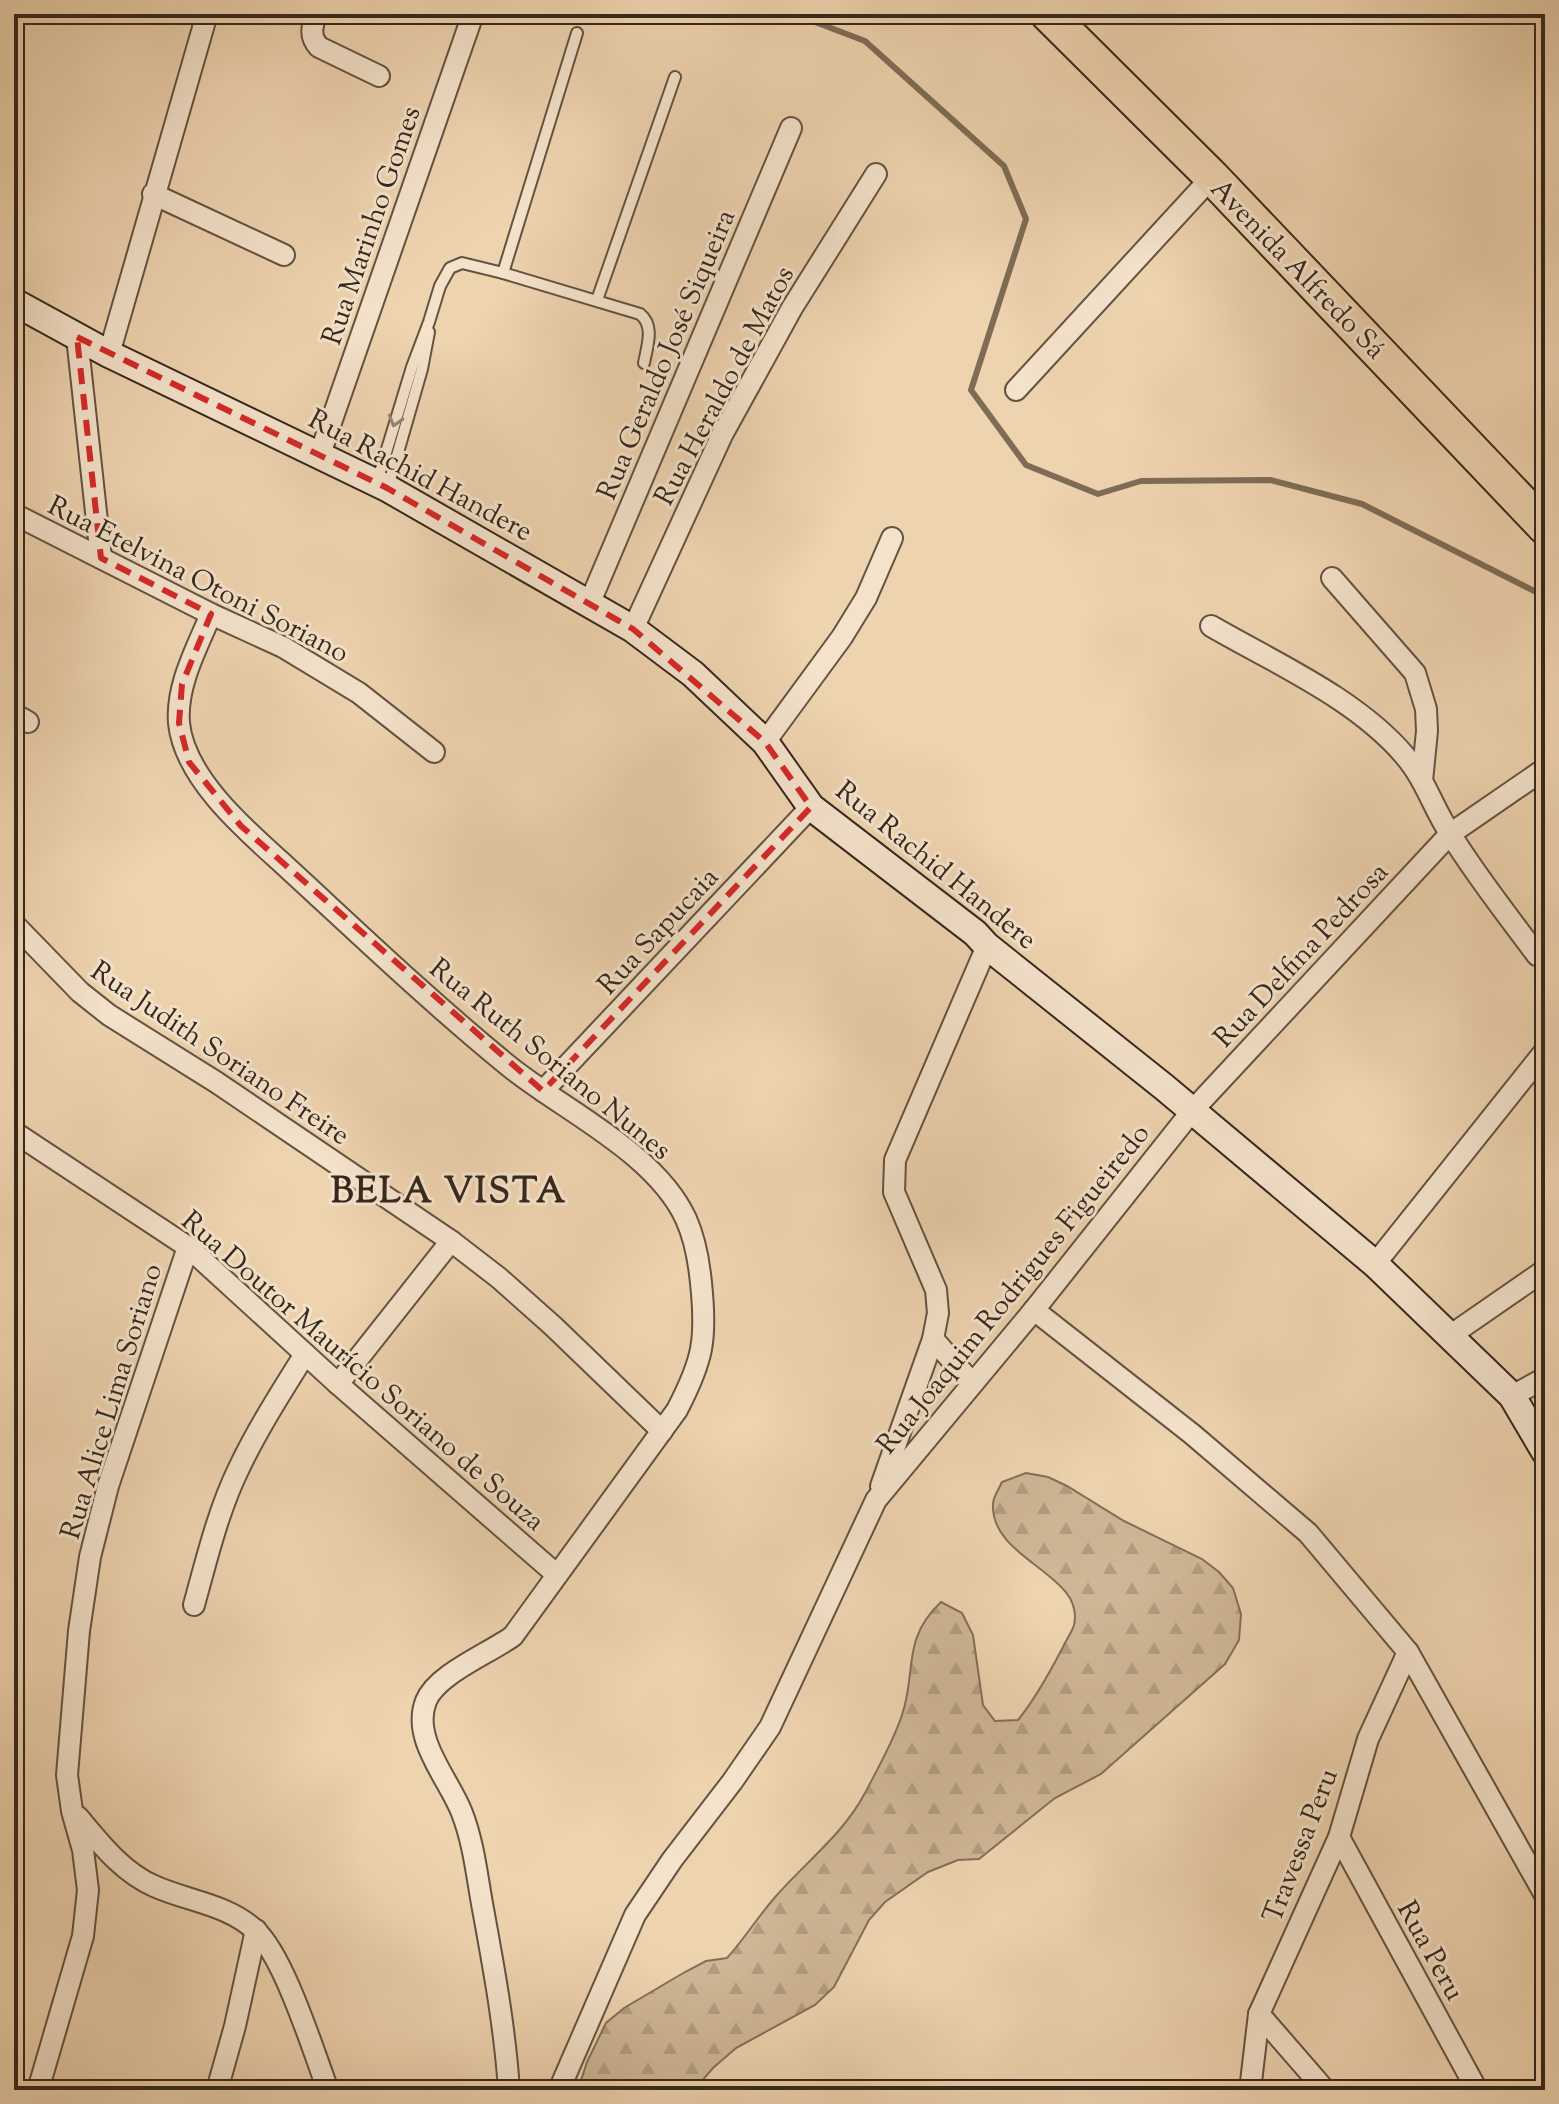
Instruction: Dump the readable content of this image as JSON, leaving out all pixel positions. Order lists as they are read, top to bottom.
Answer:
{
  "streets": {
    "highway": ["Avenida Alfredo Sá"],
    "street": [
      "Rua Marinho Gomes",
      "Rua Geraldo José Siqueira",
      "Rua Heraldo de Matos",
      "Rua Rachid Handere",
      "Rua Etelvina Otoni Soriano",
      "Rua Sapucaia",
      "Rua Delfina Pedrosa",
      "Rua Judith Soriano Freire",
      "Rua Ruth Soriano Nunes",
      "Rua Joaquim Rodrigues Figueiredo",
      "Rua Doutor Maurício Soriano de Souza",
      "Rua Alice Lima Soriano",
      "Travessa Peru",
      "Rua Peru"
    ]
  },
  "crossings": [
    ["Rua Marinho Gomes", "Rua Rachid Handere"],
    ["Rua Geraldo José Siqueira", "Rua Rachid Handere"],
    ["Rua Heraldo de Matos", "Rua Rachid Handere"],
    ["Rua Rachid Handere", "Rua Sapucaia"],
    ["Rua Rachid Handere", "Rua Delfina Pedrosa"],
    ["Rua Rachid Handere", "Rua Joaquim Rodrigues Figueiredo"],
    ["Rua Etelvina Otoni Soriano", "Rua Ruth Soriano Nunes"],
    ["Rua Sapucaia", "Rua Ruth Soriano Nunes"],
    ["Rua Delfina Pedrosa", "Rua Joaquim Rodrigues Figueiredo"],
    ["Rua Judith Soriano Freire", "Rua Ruth Soriano Nunes"],
    ["Rua Ruth Soriano Nunes", "Rua Doutor Maurício Soriano de Souza"],
    ["Rua Doutor Maurício Soriano de Souza", "Rua Alice Lima Soriano"],
    ["Travessa Peru", "Rua Peru"]
  ],
  "districts": ["BELA VISTA"]
}
